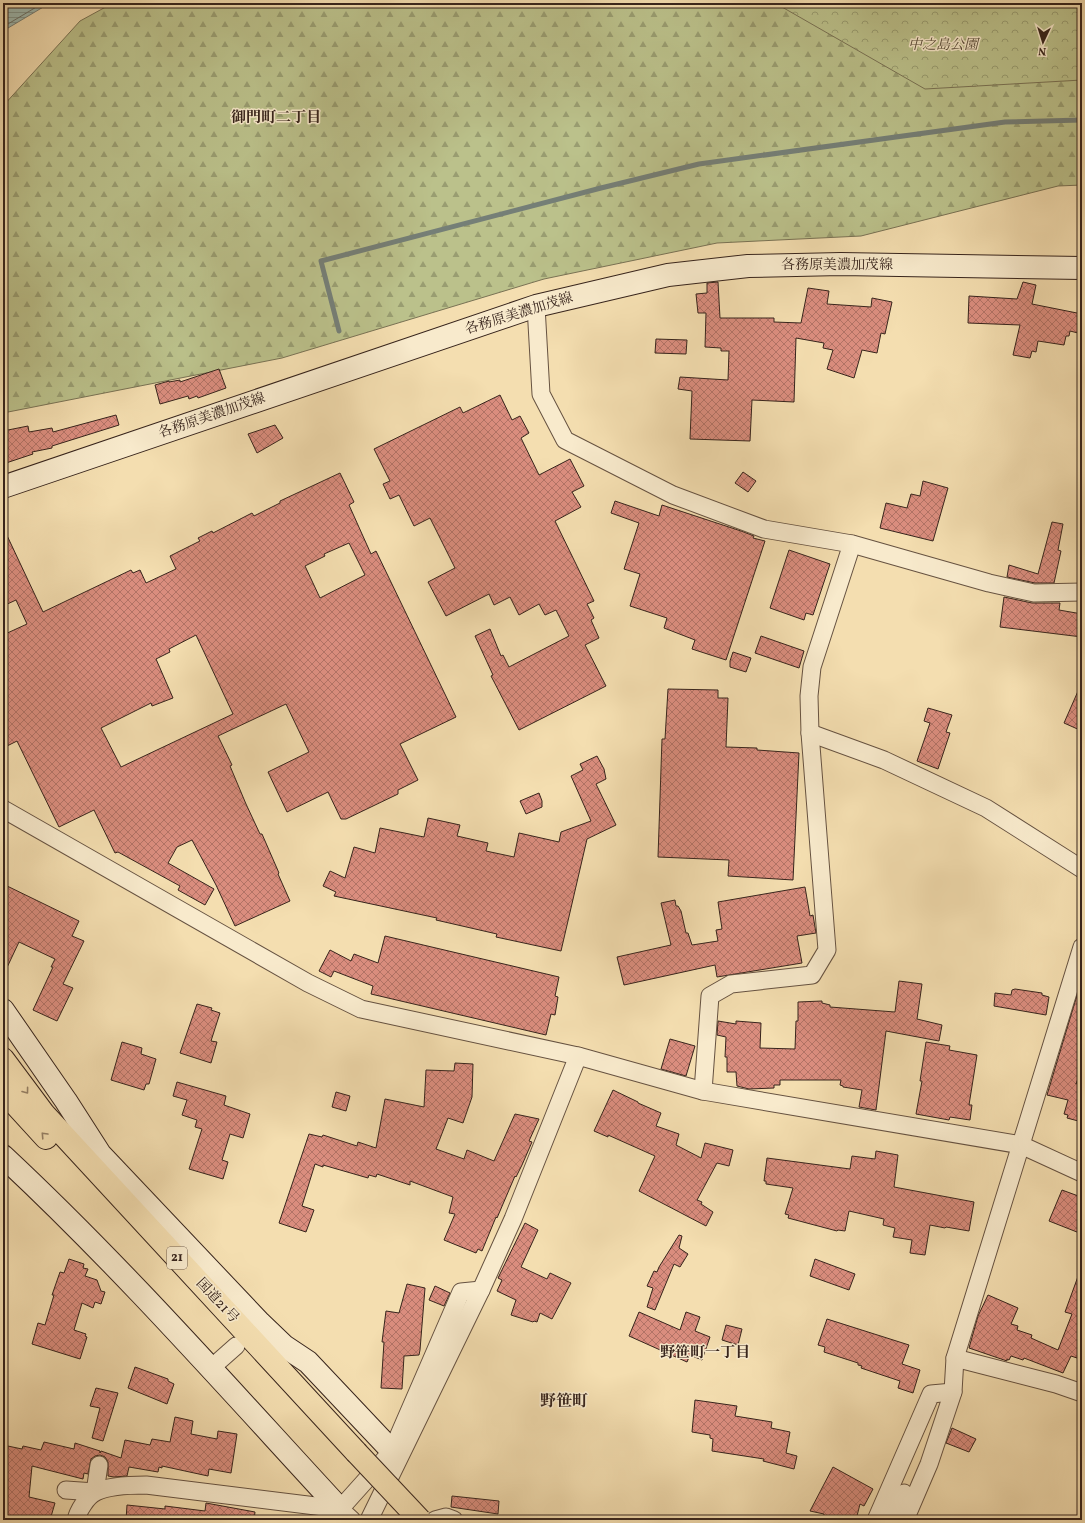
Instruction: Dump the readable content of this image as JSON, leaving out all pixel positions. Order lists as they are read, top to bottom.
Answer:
{
  "streets": {
    "highway": ["21", "国道21号"],
    "main road": ["各務原美濃加茂線"]
  },
  "districts": ["御門町二丁目", "野笹町一丁目", "野笹町"],
  "parks": ["中之島公園"],
  "north": "bottom"
}
